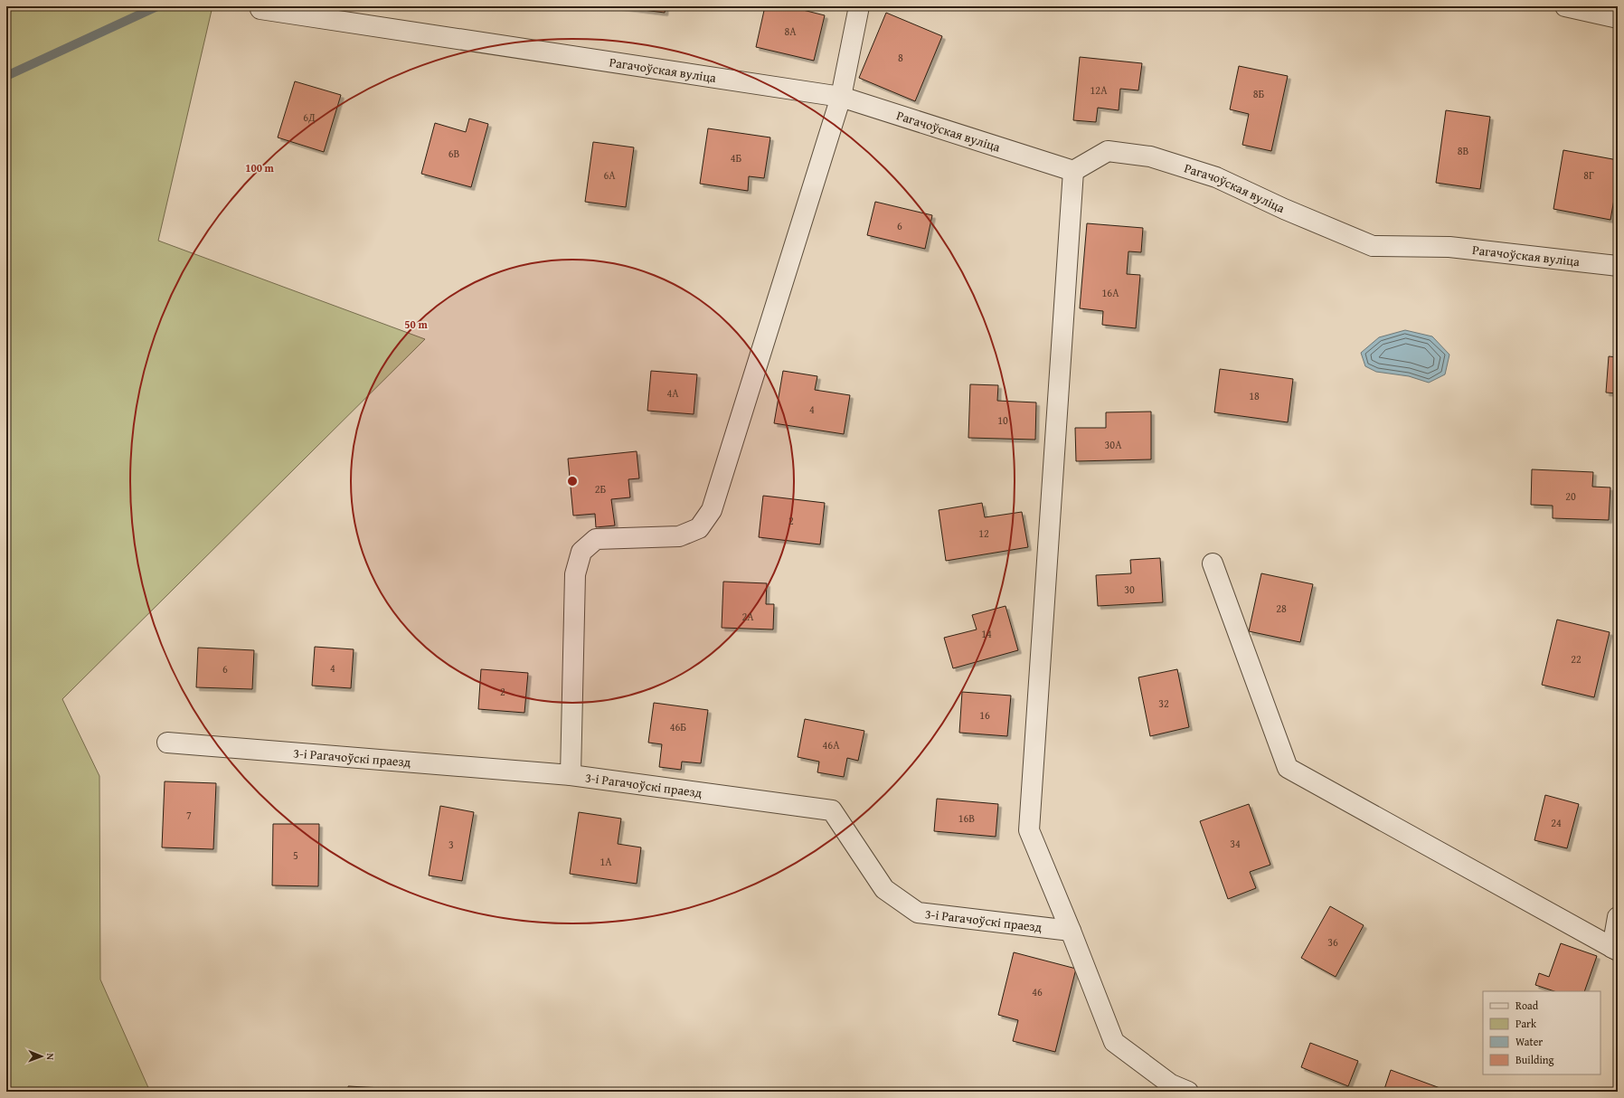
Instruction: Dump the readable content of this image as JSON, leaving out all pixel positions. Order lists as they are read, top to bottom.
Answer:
{
  "streets": {
    "street": ["Рагачоўская вуліца", "3-і Рагачоўскі праезд"]
  },
  "house_numbers": [
    "8А",
    "8",
    "12А",
    "8Б",
    "6Д",
    "8В",
    "6В",
    "4Б",
    "6А",
    "8Г",
    "6",
    "16А",
    "4А",
    "18",
    "4",
    "10",
    "30А",
    "2Б",
    "20",
    "2",
    "12",
    "30",
    "28",
    "2А",
    "14",
    "22",
    "4",
    "6",
    "2",
    "32",
    "16",
    "46Б",
    "46А",
    "7",
    "16В",
    "24",
    "34",
    "3",
    "5",
    "1А",
    "36",
    "46"
  ],
  "legend": [
    "Road",
    "Park",
    "Water",
    "Building"
  ],
  "north": "right",
  "rings": ["100 m", "50 m"]
}
